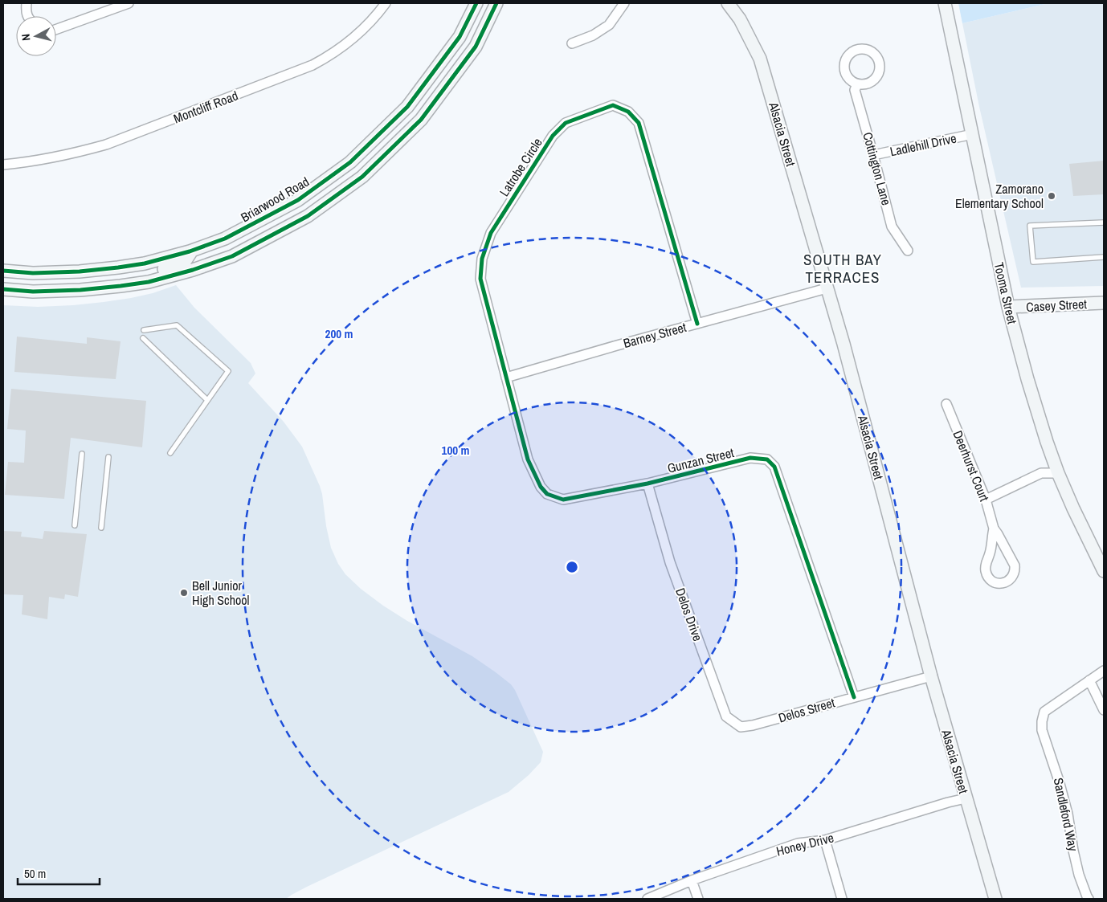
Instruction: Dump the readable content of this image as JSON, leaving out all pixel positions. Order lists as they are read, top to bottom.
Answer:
{
  "streets": {
    "main road": [
      "Alsacia Street",
      "Briarwood Road",
      "Tooma Street",
      "Casey Street"
    ],
    "street": [
      "Montcliff Road",
      "Ladlehill Drive",
      "Latrobe Circle",
      "Cottington Lane",
      "Barney Street",
      "Gunzan Street",
      "Deerhurst Court",
      "Delos Drive",
      "Delos Street",
      "Sandleford Way",
      "Honey Drive"
    ]
  },
  "crossings": [
    ["Alsacia Street", "Barney Street"],
    ["Alsacia Street", "Delos Street"],
    ["Alsacia Street", "Honey Drive"],
    ["Ladlehill Drive", "Cottington Lane"],
    ["Ladlehill Drive", "Tooma Street"],
    ["Latrobe Circle", "Barney Street"],
    ["Latrobe Circle", "Gunzan Street"],
    ["Tooma Street", "Casey Street"],
    ["Gunzan Street", "Delos Drive"],
    ["Gunzan Street", "Delos Street"],
    ["Delos Drive", "Delos Street"]
  ],
  "districts": ["SOUTH BAY TERRACES"],
  "places": ["Zamorano Elementary School", "Bell Junior High School"],
  "scale_bar": "50 m",
  "north": "left",
  "rings": ["200 m", "100 m"]
}
